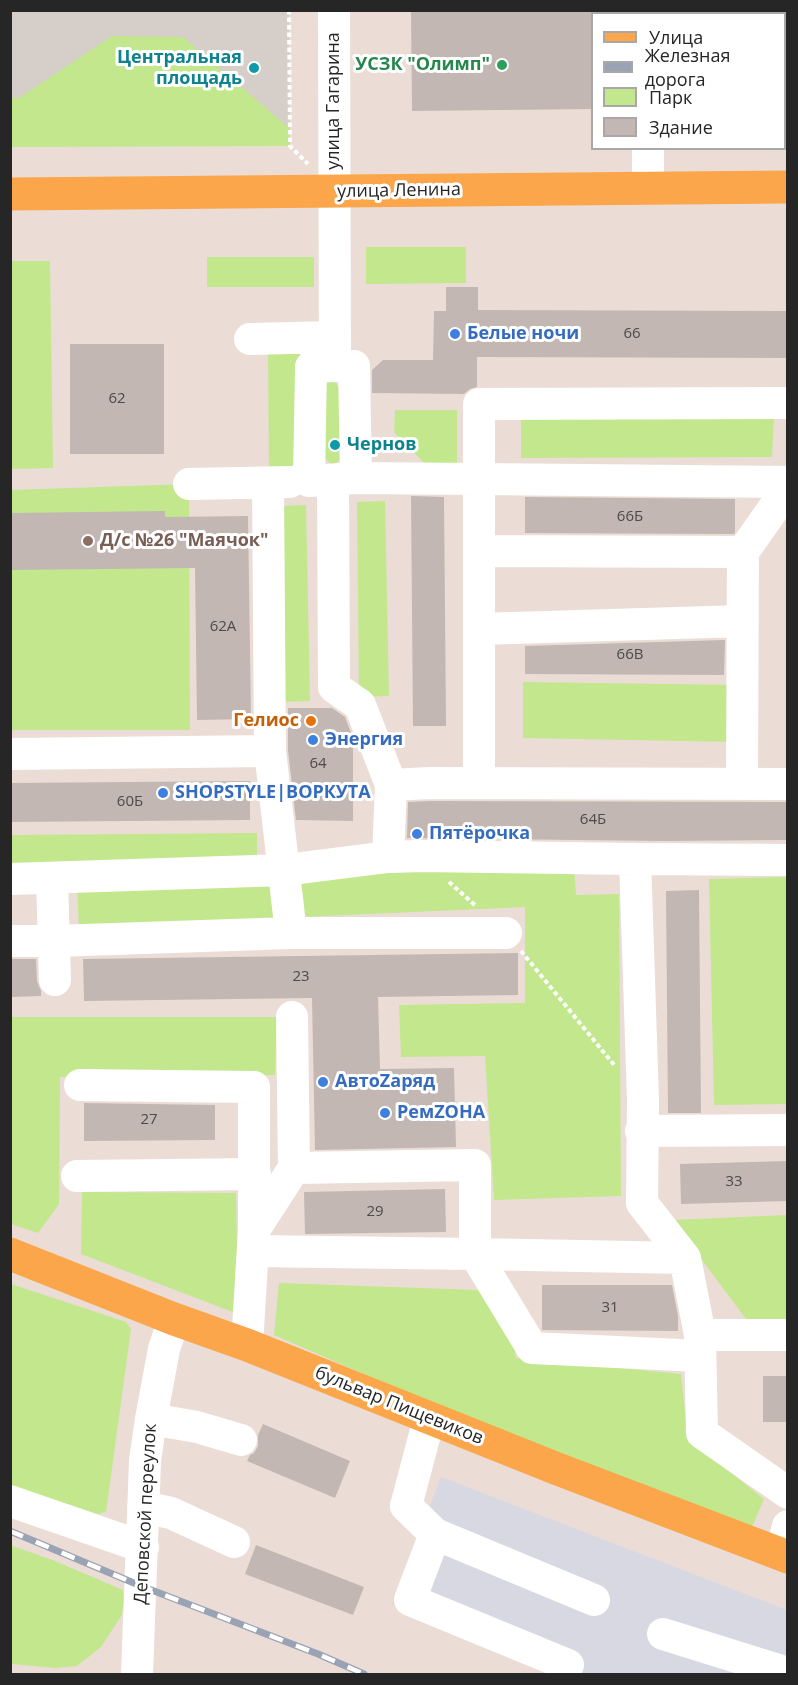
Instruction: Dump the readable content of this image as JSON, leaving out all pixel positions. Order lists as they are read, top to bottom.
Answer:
{
  "streets": {
    "main road": ["улица Ленина", "бульвар Пищевиков"],
    "street": ["улица Гагарина", "Деповской переулок"]
  },
  "crossings": [
    ["улица Гагарина", "улица Ленина"],
    ["бульвар Пищевиков", "Деповской переулок"]
  ],
  "places": [
    "УСЗК \"Олимп\"",
    "Центральная площадь",
    "Белые ночи",
    "Чернов",
    "Д/с №26 \"Маячок\"",
    "Гелиос",
    "Энергия",
    "SHOPSTYLE|ВОРКУТА",
    "Пятёрочка",
    "АвтоZаряд",
    "РемZОНА"
  ],
  "house_numbers": [
    "66",
    "62",
    "66Б",
    "62А",
    "66В",
    "64",
    "60Б",
    "64Б",
    "23",
    "27",
    "33",
    "29",
    "31"
  ],
  "legend": [
    "Улица",
    "Железная дорога",
    "Парк",
    "Здание"
  ]
}
